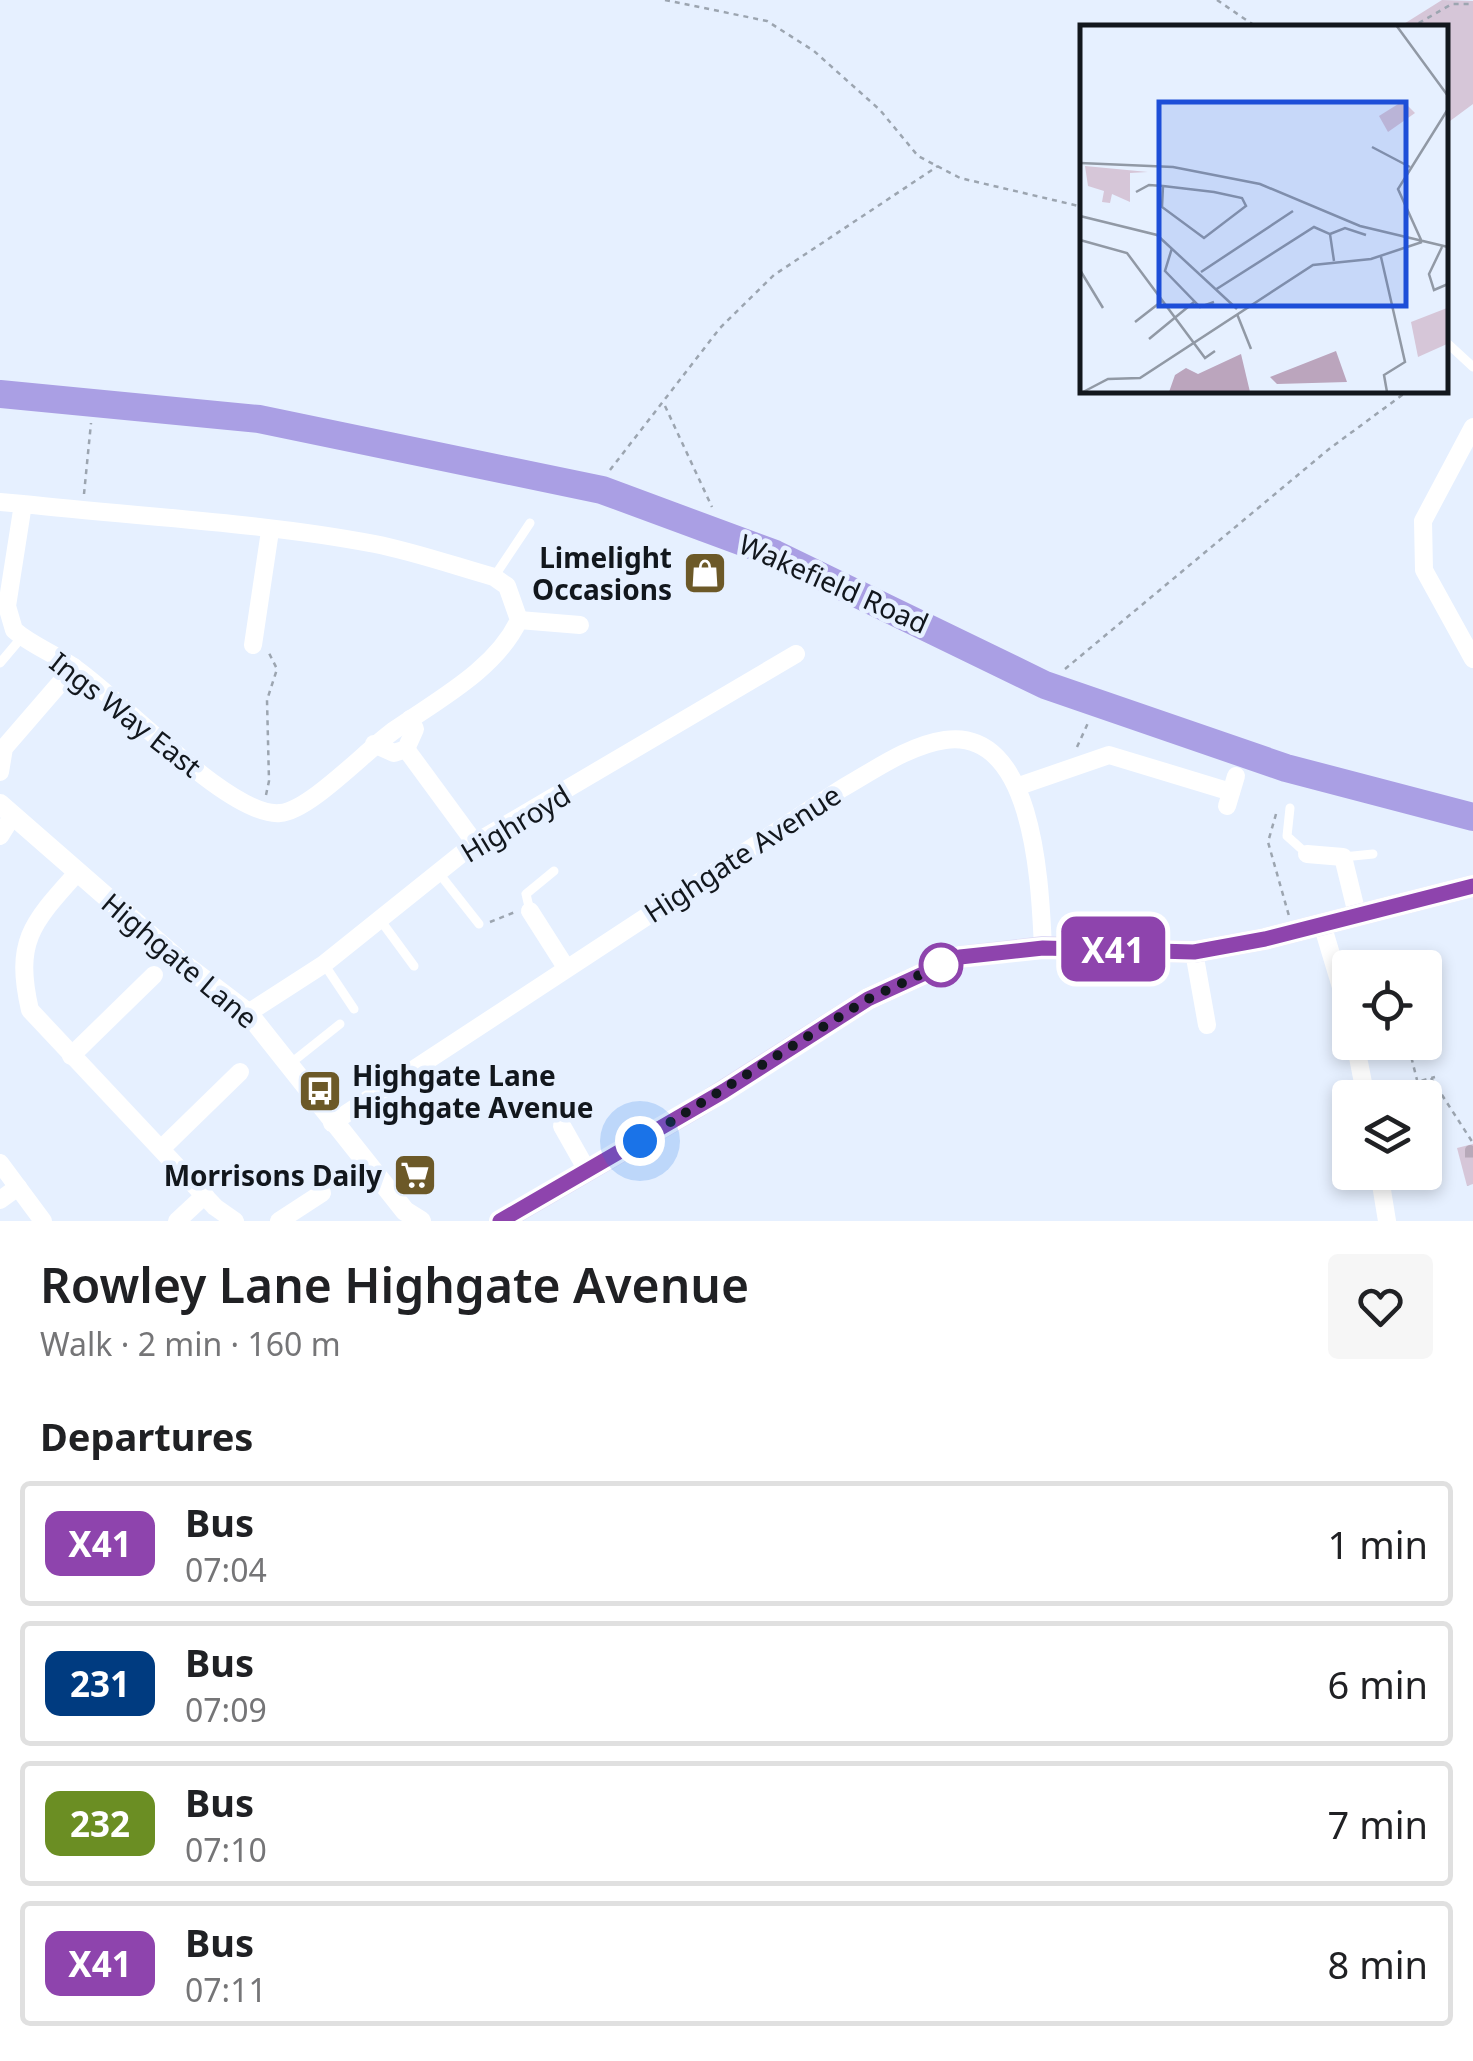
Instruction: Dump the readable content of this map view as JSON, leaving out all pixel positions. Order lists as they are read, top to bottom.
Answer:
{
  "streets": {
    "highway": ["Wakefield Road"],
    "street": [
      "Ings Way East",
      "Highroyd",
      "Highgate Avenue",
      "Highgate Lane"
    ]
  },
  "crossings": [
    ["Highroyd", "Highgate Lane"],
    ["Highgate Avenue", "Highgate Lane"]
  ],
  "places": {
    "shop": ["Limelight Occasions"],
    "bus stop": ["Highgate Lane Highgate Avenue"],
    "supermarket": ["Morrisons Daily"]
  },
  "lines": ["bus line X41"],
  "page": {
    "on_map": "X41",
    "heading": [
      ["Rowley Lane Highgate Avenue", "Walk · 2 min · 160 m"],
      "Departures"
    ],
    "list": [
      {
        "mark": "X41",
        "name": "Bus",
        "note": "07:04",
        "value": "1 min"
      },
      {
        "mark": "231",
        "name": "Bus",
        "note": "07:09",
        "value": "6 min"
      },
      {
        "mark": "232",
        "name": "Bus",
        "note": "07:10",
        "value": "7 min"
      },
      {
        "mark": "X41",
        "name": "Bus",
        "note": "07:11",
        "value": "8 min"
      }
    ]
  }
}
